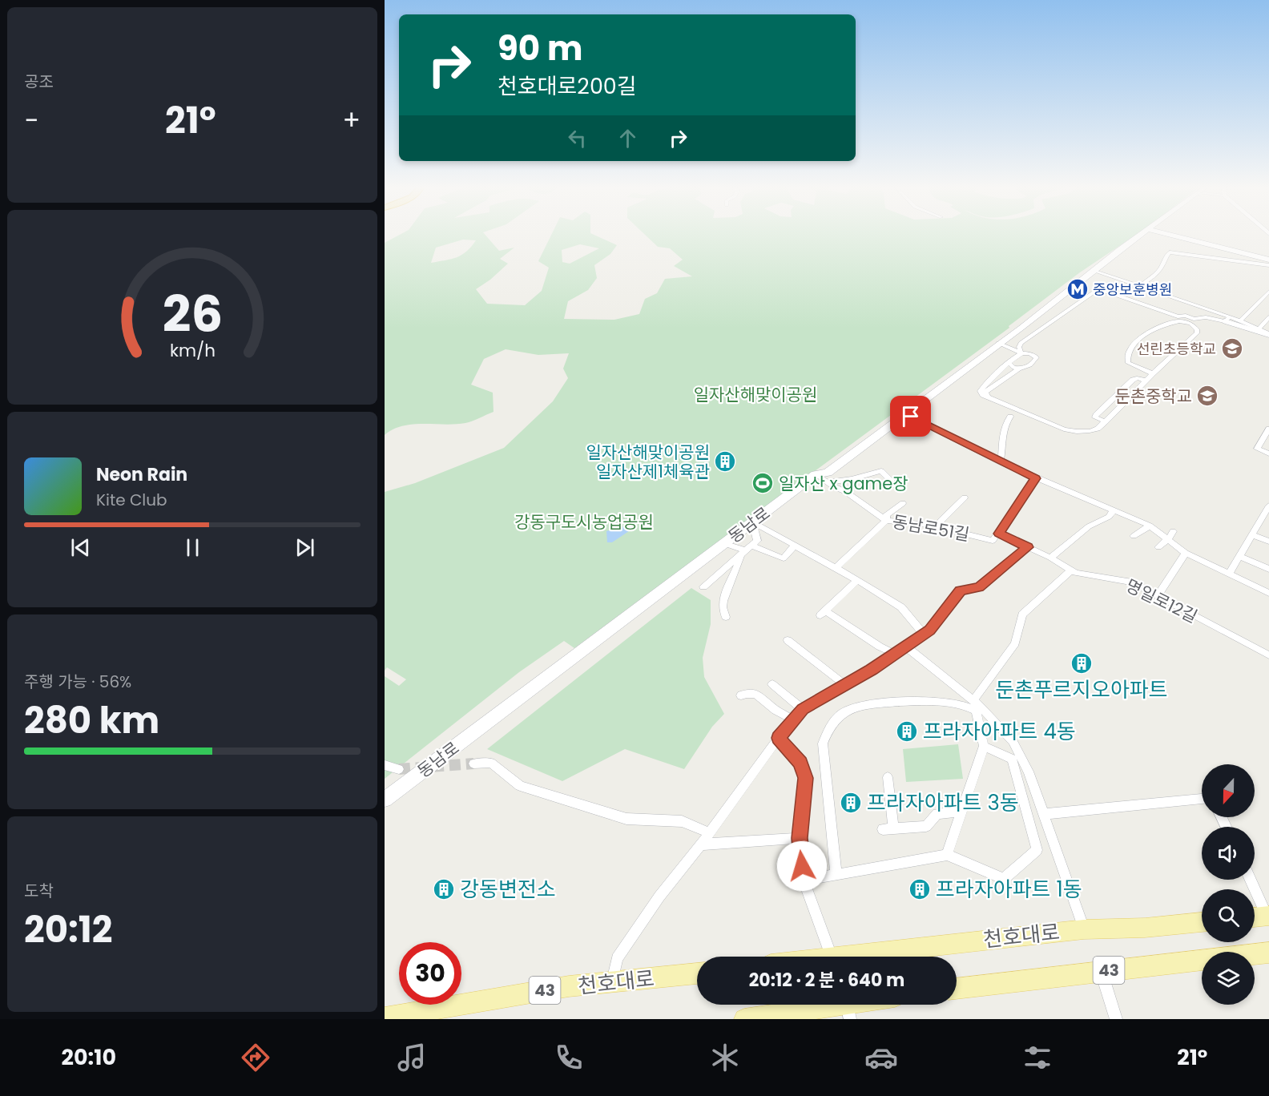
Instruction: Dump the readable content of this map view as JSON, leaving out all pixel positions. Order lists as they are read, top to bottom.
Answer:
{
  "streets": {
    "main road": ["동남로", "천호대로", "43"],
    "street": ["동남로51길", "명일로12길"]
  },
  "crossings": [
    ["동남로", "동남로51길"],
    ["동남로51길", "명일로12길"]
  ],
  "parks": ["일자산해맞이공원", "강동구도시농업공원"],
  "places": {
    "metro station": ["중앙보훈병원"],
    "school or university": ["선린초등학교", "둔촌중학교"],
    "building": [
      "일자산해맞이공원 일자산제1체육관",
      "둔촌푸르지오아파트",
      "프라자아파트 4동",
      "프라자아파트 3동",
      "강동변전소",
      "프라자아파트 1동"
    ],
    "sports": ["일자산 x game장"]
  },
  "north": "bottom",
  "page": {
    "tile": [
      "공조",
      ["주행 가능 · 56%", "280 km"],
      ["도착", "20:12"]
    ],
    "turn": ["90 m", "천호대로200길"],
    "heat": ["−", "21°", "+"],
    "song": ["Neon Rain", "Kite Club"],
    "limit": "30",
    "trip": "20:12 · 2 분 · 640 m",
    "tabs": ["20:10", "21°"],
    "gauge": ["26", "km/h"]
  }
}
